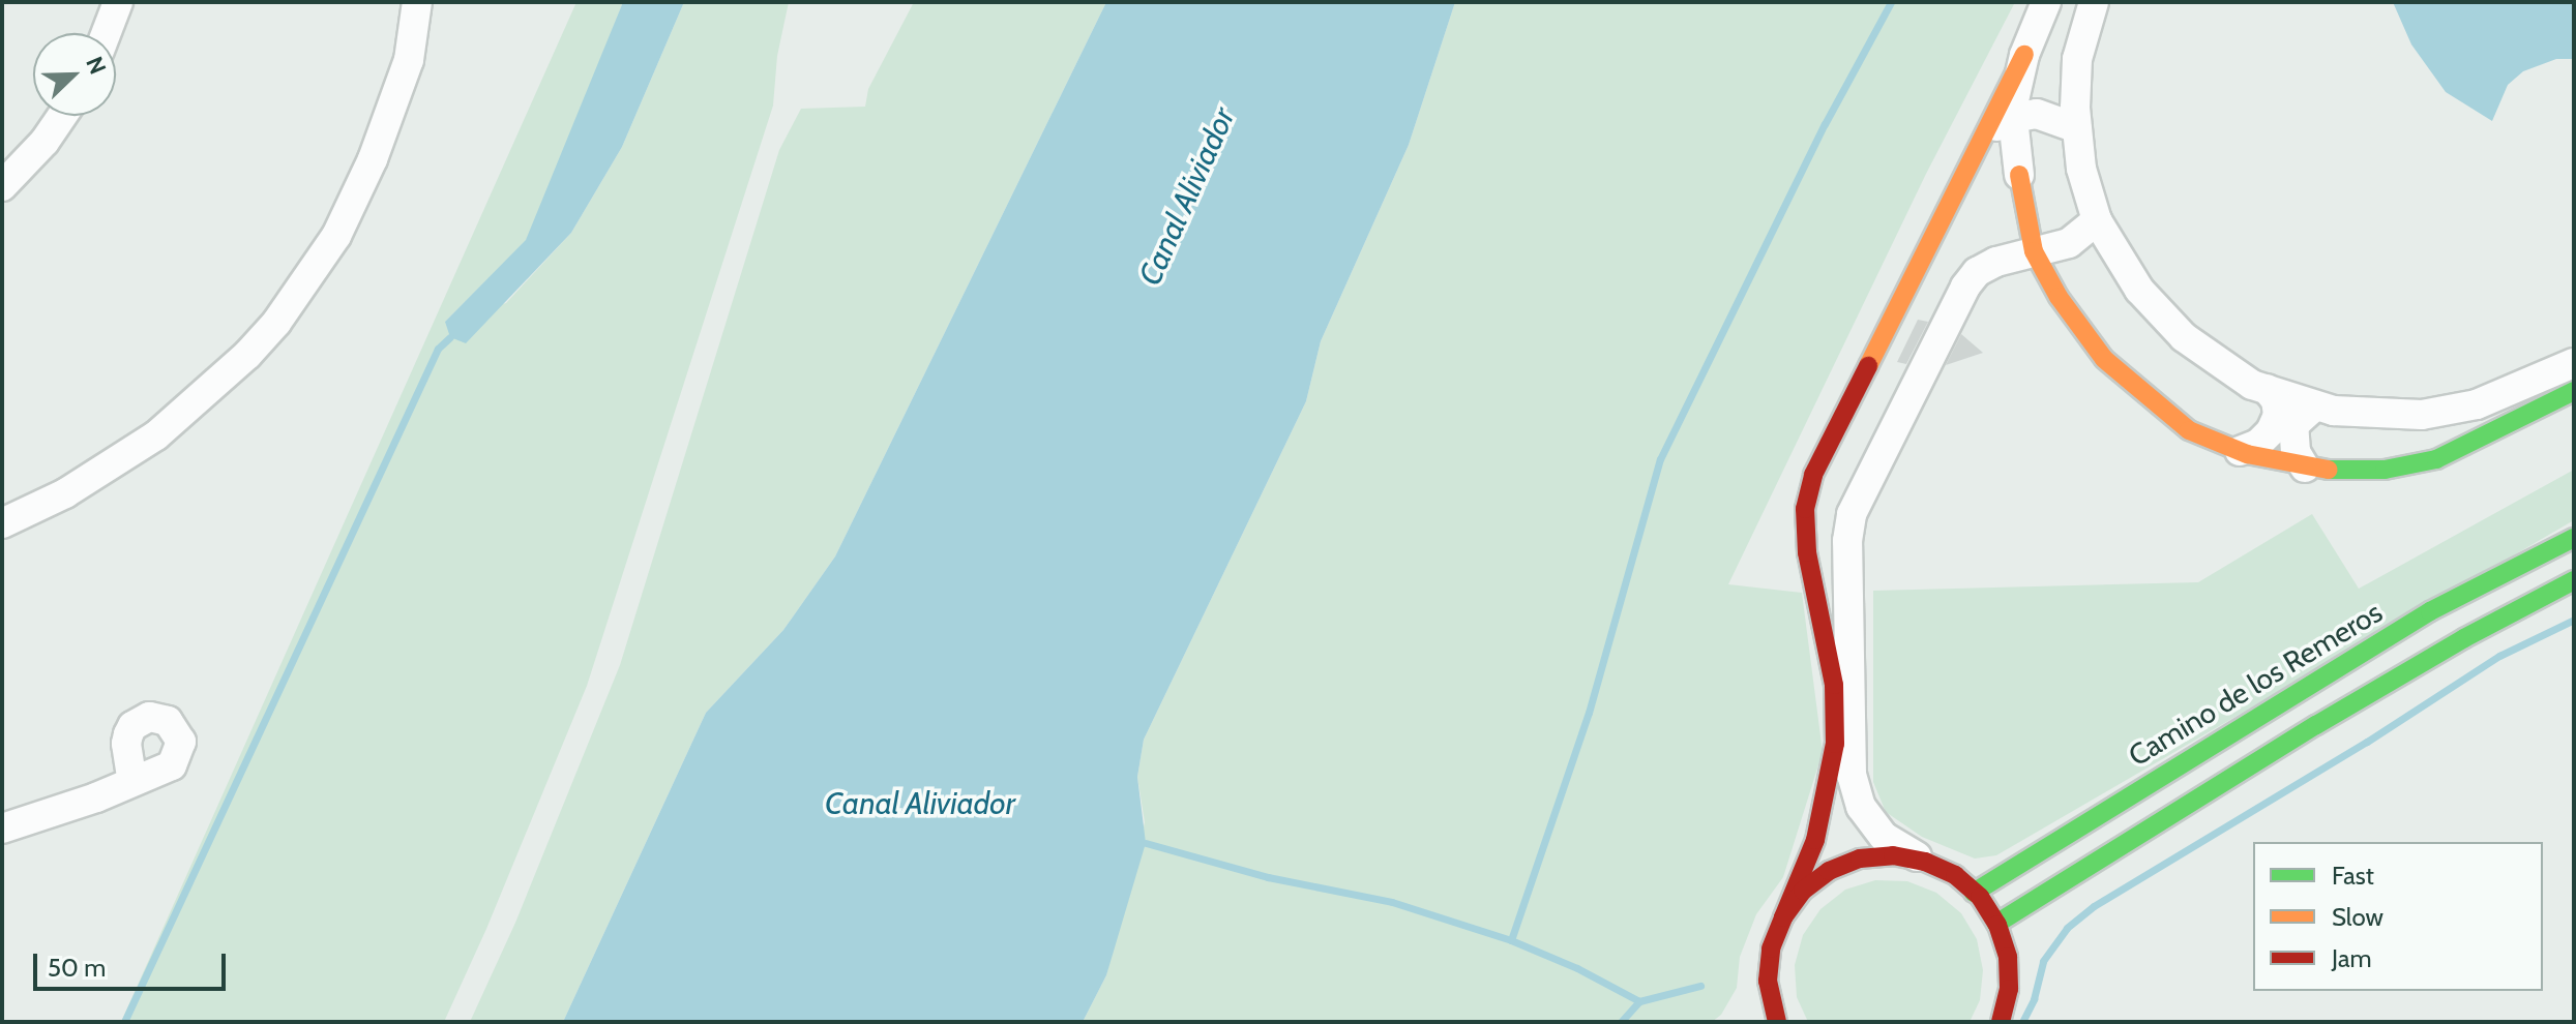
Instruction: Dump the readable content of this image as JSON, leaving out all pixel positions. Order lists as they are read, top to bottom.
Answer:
{
  "streets": {
    "main road": ["Camino de los Remeros"]
  },
  "water": ["Canal Aliviador"],
  "legend": ["Fast", "Slow", "Jam"],
  "scale_bar": "50 m",
  "north": "top right"
}
